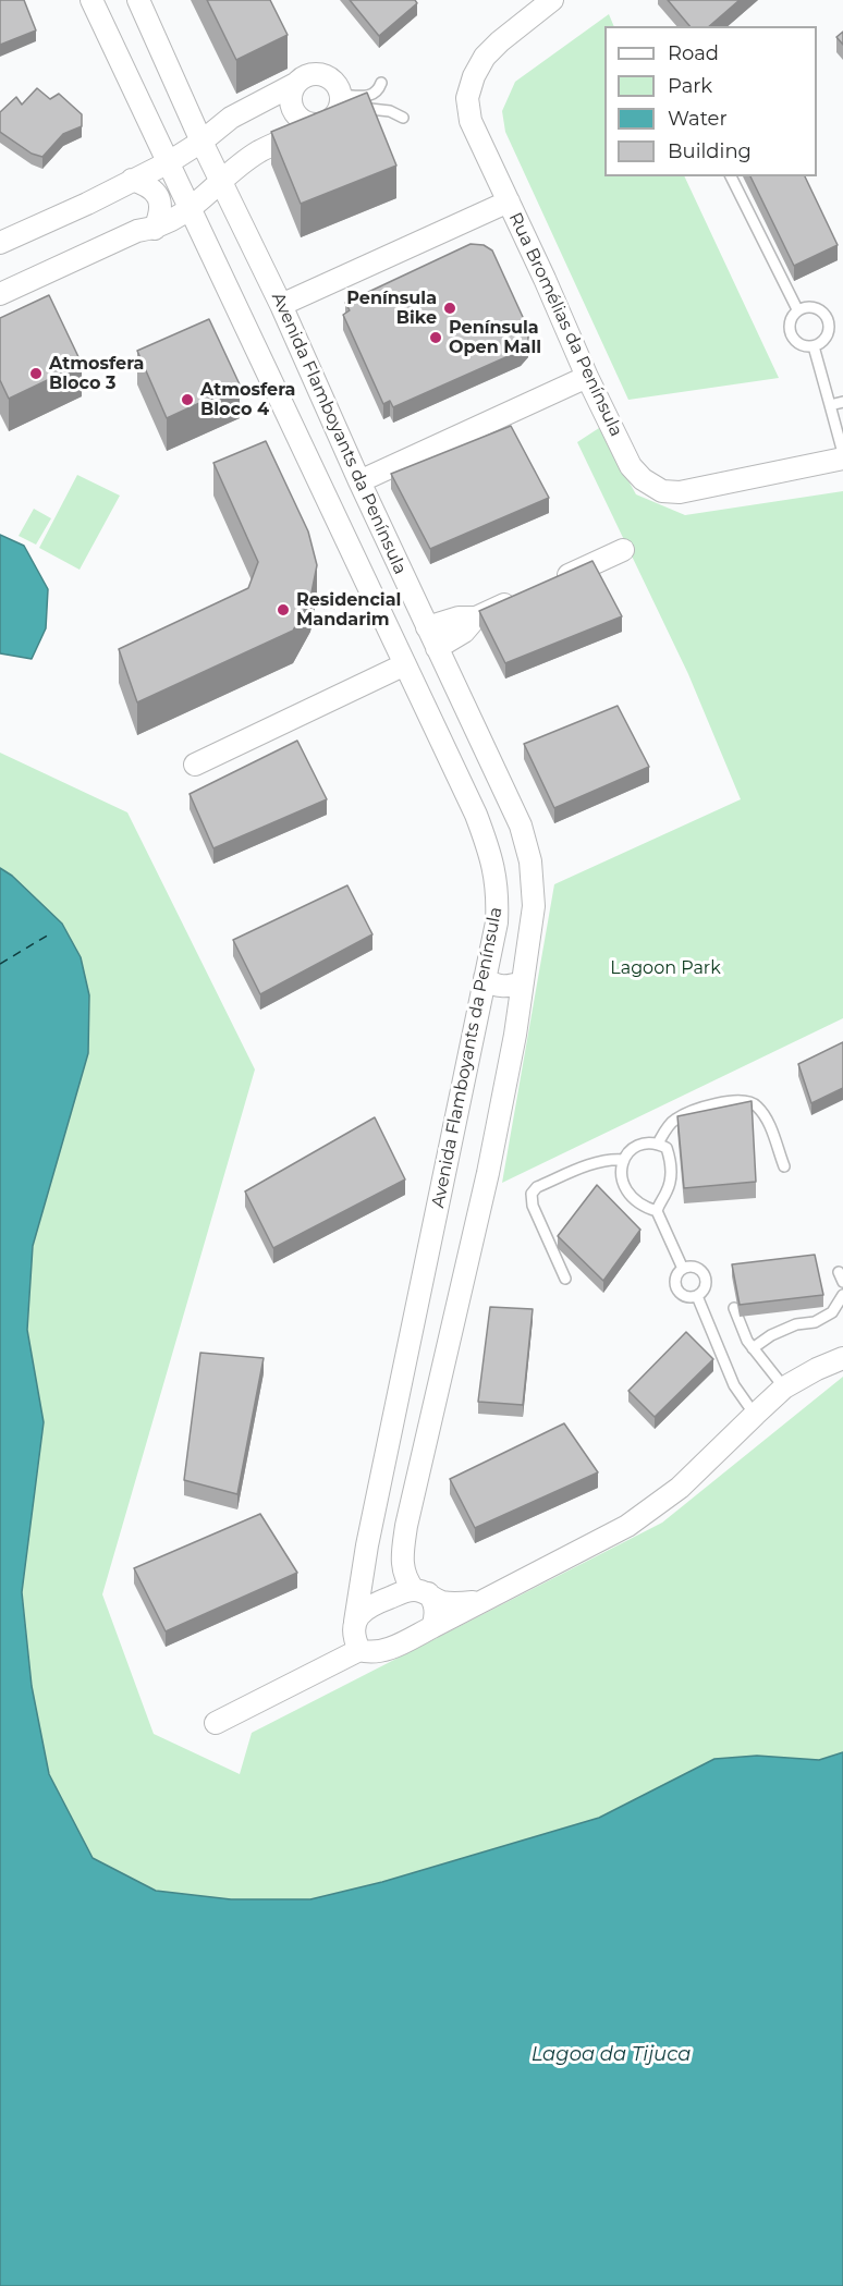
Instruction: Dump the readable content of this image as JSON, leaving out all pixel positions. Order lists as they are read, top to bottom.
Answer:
{
  "streets": {
    "street": ["Rua Bromélias da Península", "Avenida Flamboyants da Península"]
  },
  "water": ["Lagoa da Tijuca"],
  "parks": ["Lagoon Park"],
  "places": [
    "Península Bike",
    "Península Open Mall",
    "Atmosfera Bloco 3",
    "Atmosfera Bloco 4",
    "Residencial Mandarim"
  ],
  "legend": [
    "Road",
    "Park",
    "Water",
    "Building"
  ]
}
